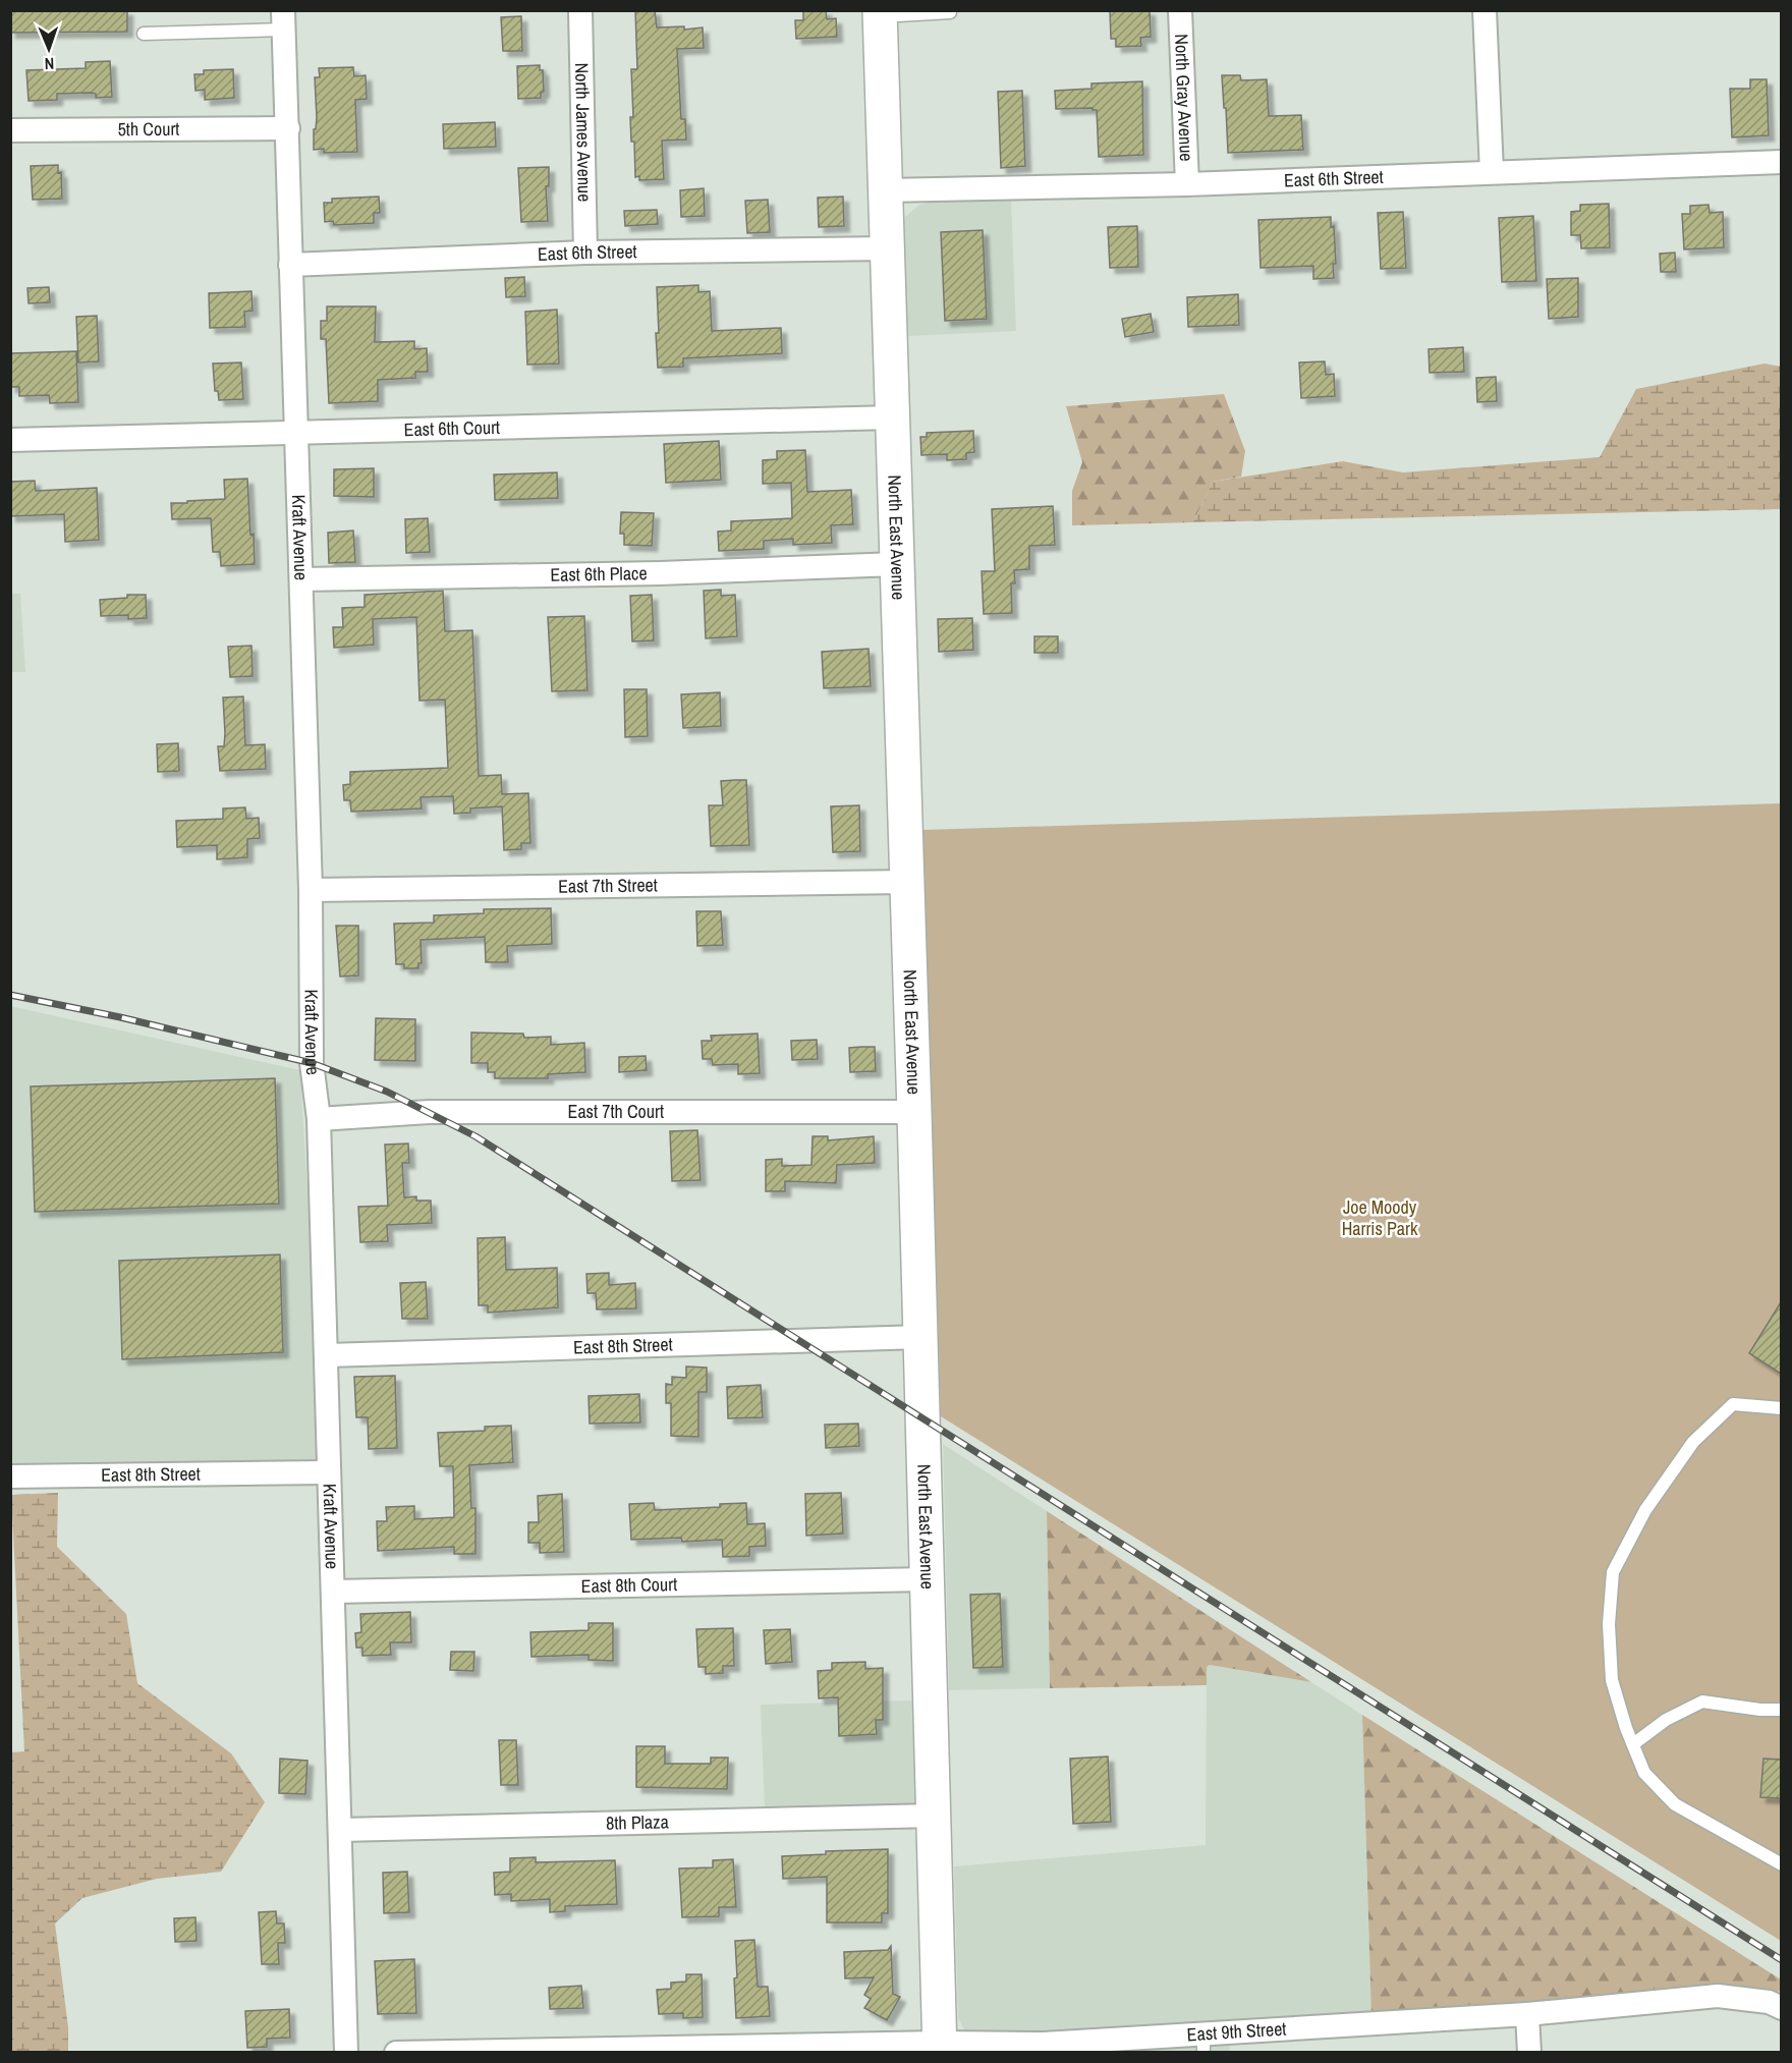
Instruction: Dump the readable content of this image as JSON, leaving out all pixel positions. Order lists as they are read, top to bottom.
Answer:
{
  "streets": {
    "main road": ["North East Avenue"],
    "street": [
      "North Gray Avenue",
      "5th Court",
      "North James Avenue",
      "East 6th Street",
      "East 6th Court",
      "Kraft Avenue",
      "East 6th Place",
      "East 7th Street",
      "East 7th Court",
      "East 8th Street",
      "East 8th Court",
      "8th Plaza",
      "East 9th Street"
    ]
  },
  "crossings": [
    ["North Gray Avenue", "East 6th Street"],
    ["5th Court", "Kraft Avenue"],
    ["North James Avenue", "East 6th Street"],
    ["East 6th Street", "Kraft Avenue"],
    ["East 6th Street", "North East Avenue"],
    ["East 6th Court", "Kraft Avenue"],
    ["East 6th Court", "North East Avenue"],
    ["Kraft Avenue", "East 6th Place"],
    ["Kraft Avenue", "East 7th Street"],
    ["Kraft Avenue", "East 7th Court"],
    ["Kraft Avenue", "East 8th Street"],
    ["Kraft Avenue", "East 8th Court"],
    ["Kraft Avenue", "8th Plaza"],
    ["North East Avenue", "East 6th Place"],
    ["North East Avenue", "East 7th Street"],
    ["North East Avenue", "East 7th Court"],
    ["North East Avenue", "East 8th Street"],
    ["North East Avenue", "East 8th Court"],
    ["North East Avenue", "8th Plaza"],
    ["North East Avenue", "East 9th Street"]
  ],
  "parks": ["Joe Moody Harris Park"],
  "north": "bottom"
}
